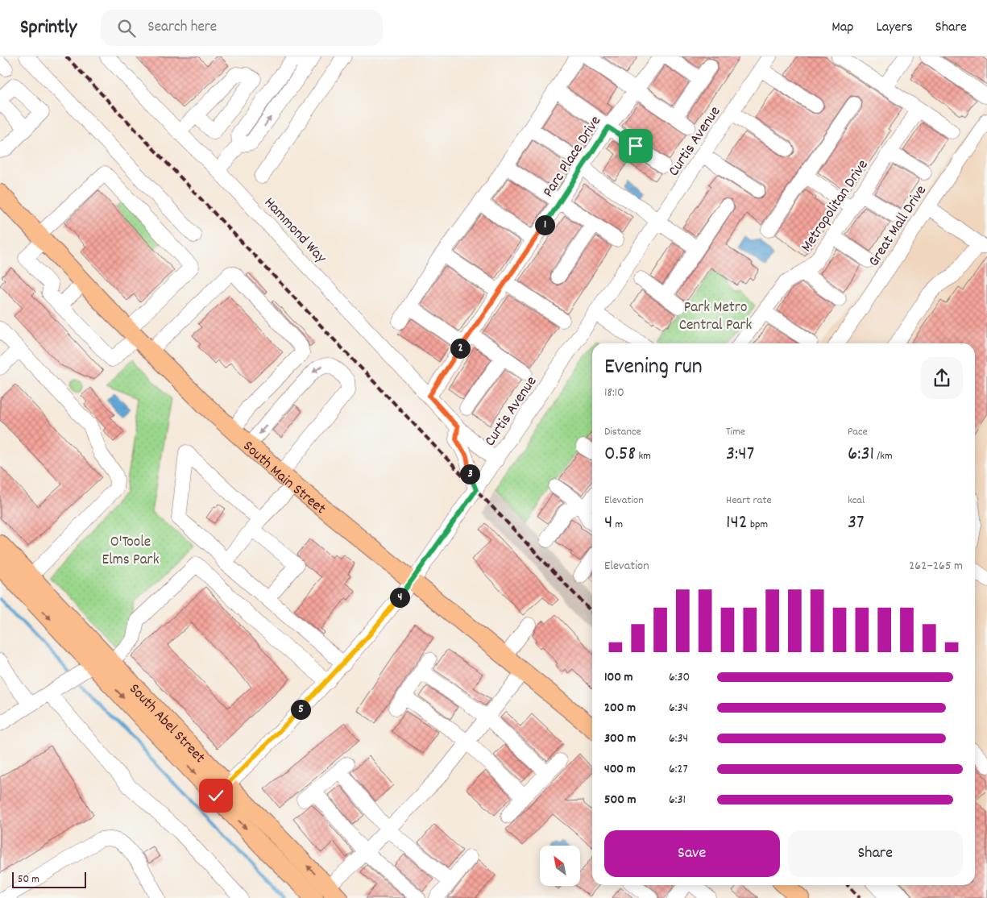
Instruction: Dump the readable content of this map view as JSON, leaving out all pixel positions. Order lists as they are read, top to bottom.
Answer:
{
  "streets": {
    "main road": ["South Main Street", "South Abel Street"],
    "street": [
      "Curtis Avenue",
      "Parc Place Drive",
      "Metropolitan Drive",
      "Great Mall Drive",
      "Hammond Way"
    ]
  },
  "crossings": [
    ["Curtis Avenue", "Hammond Way"],
    ["Curtis Avenue", "South Main Street"],
    ["Curtis Avenue", "South Abel Street"],
    ["Parc Place Drive", "Hammond Way"]
  ],
  "parks": ["Park Metro Central Park", "O'Toole Elms Park"],
  "scale_bar": "50 m",
  "north": "top left",
  "page": {
    "header": "Sprintly",
    "search": "Search here",
    "nav": ["Map", "Layers", "Share"],
    "pins": [
      "1",
      "2",
      "3",
      "4",
      "5"
    ],
    "heading": ["Evening run", "18:10"],
    "stats": [
      ["Distance", "0.58 km"],
      ["Time", "3:47"],
      ["Pace", "6:31 /km"],
      ["Elevation", "4 m"],
      ["Heart rate", "142 bpm"],
      ["kcal", "37"]
    ],
    "chart": ["Elevation", "262–265 m"],
    "list": [
      {
        "name": "100 m",
        "note": "6:30"
      },
      {
        "name": "200 m",
        "note": "6:34"
      },
      {
        "name": "300 m",
        "note": "6:34"
      },
      {
        "name": "400 m",
        "note": "6:27"
      },
      {
        "name": "500 m",
        "note": "6:31"
      }
    ],
    "buttons": ["Save", "Share"],
    "scale": "50 m"
  }
}
